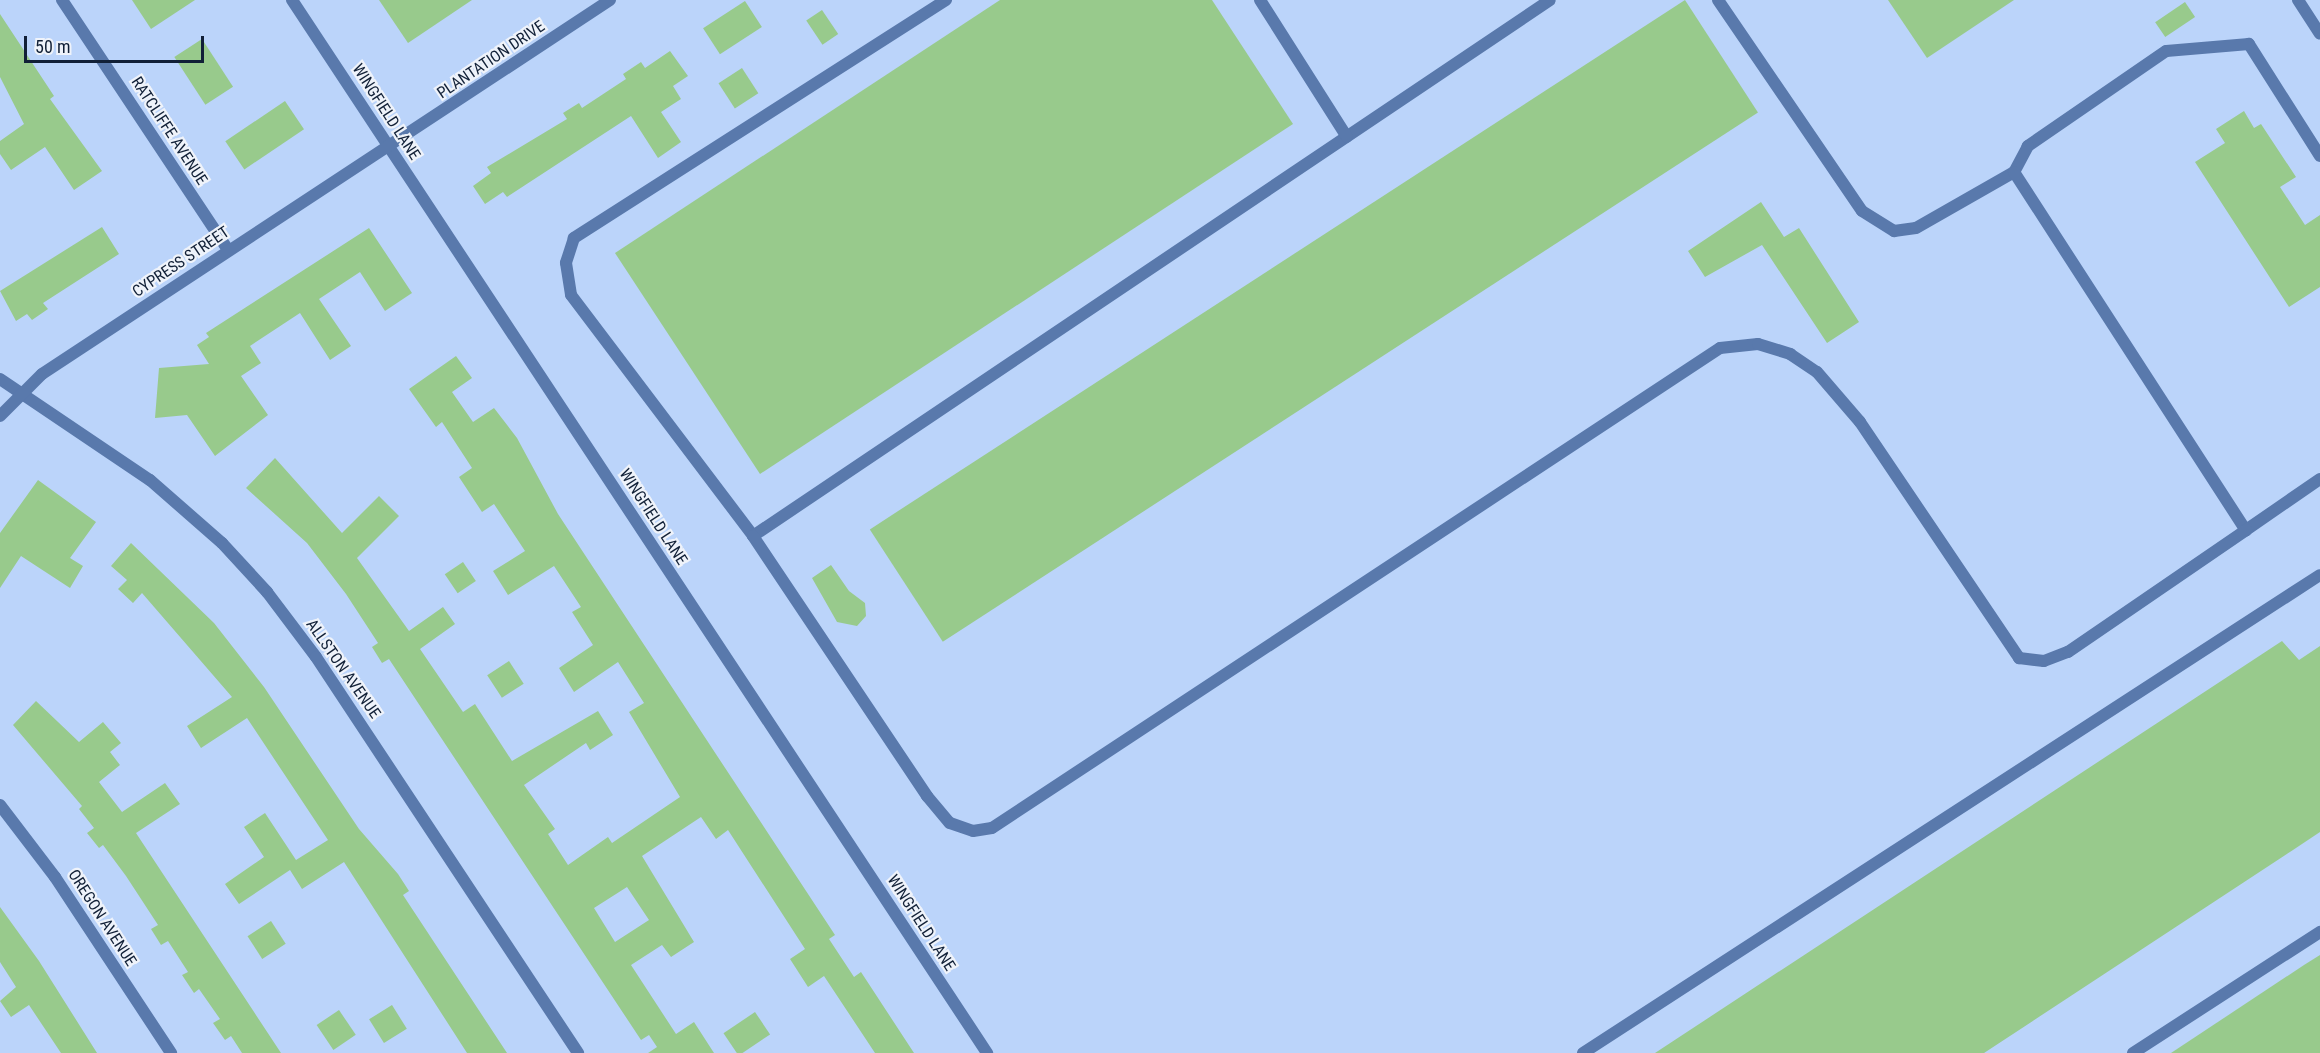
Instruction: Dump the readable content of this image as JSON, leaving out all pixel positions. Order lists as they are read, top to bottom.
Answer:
{
  "streets": {
    "street": [
      "PLANTATION DRIVE",
      "WINGFIELD LANE",
      "RATCLIFFE AVENUE",
      "CYPRESS STREET",
      "ALLSTON AVENUE",
      "OREGON AVENUE"
    ]
  },
  "crossings": [
    ["PLANTATION DRIVE", "WINGFIELD LANE"],
    ["PLANTATION DRIVE", "CYPRESS STREET"],
    ["WINGFIELD LANE", "CYPRESS STREET"],
    ["RATCLIFFE AVENUE", "CYPRESS STREET"],
    ["CYPRESS STREET", "ALLSTON AVENUE"]
  ],
  "scale_bar": "50 m"
}
